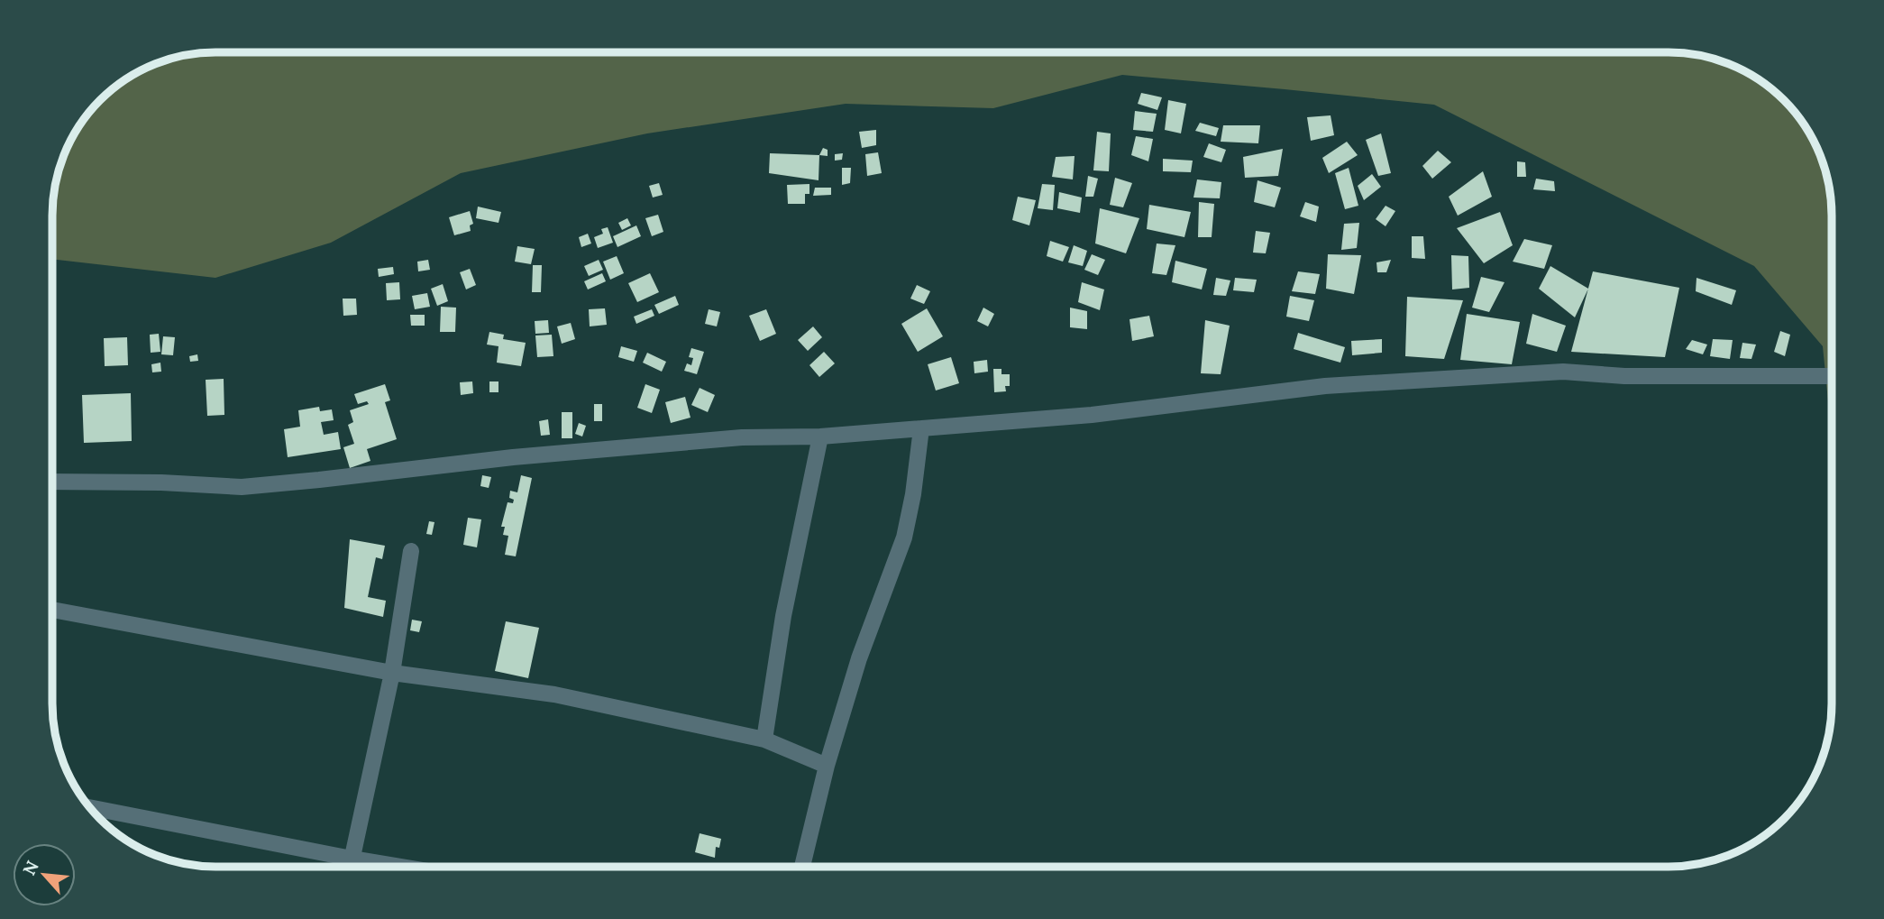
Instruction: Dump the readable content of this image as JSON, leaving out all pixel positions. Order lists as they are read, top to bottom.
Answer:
{
  "north": "top left"
}
